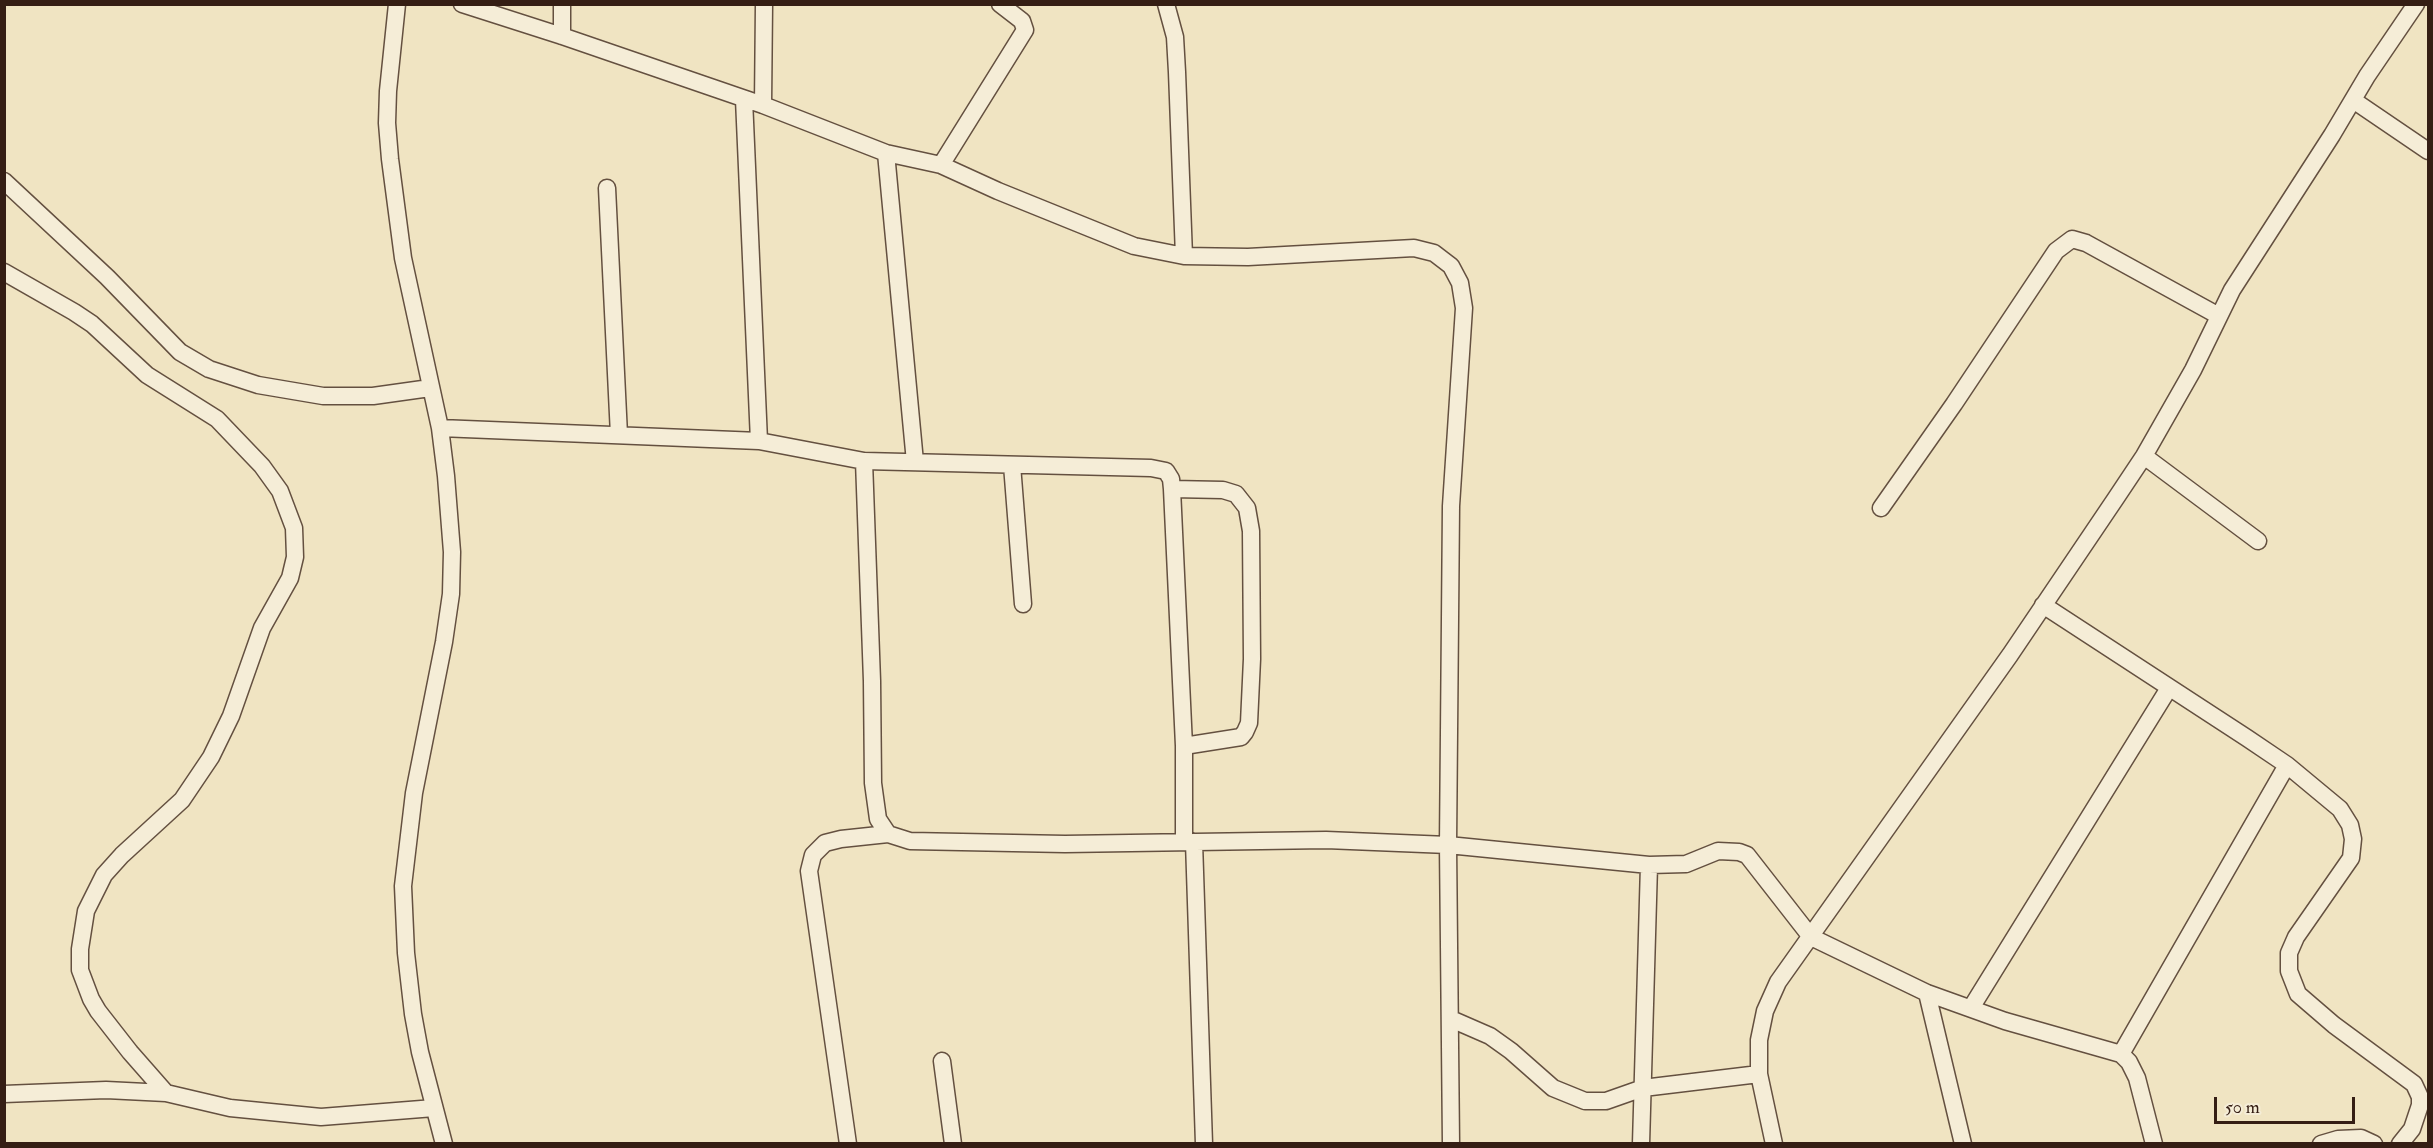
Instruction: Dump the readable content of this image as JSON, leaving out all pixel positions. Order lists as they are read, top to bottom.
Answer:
{
  "scale_bar": "50 m"
}
